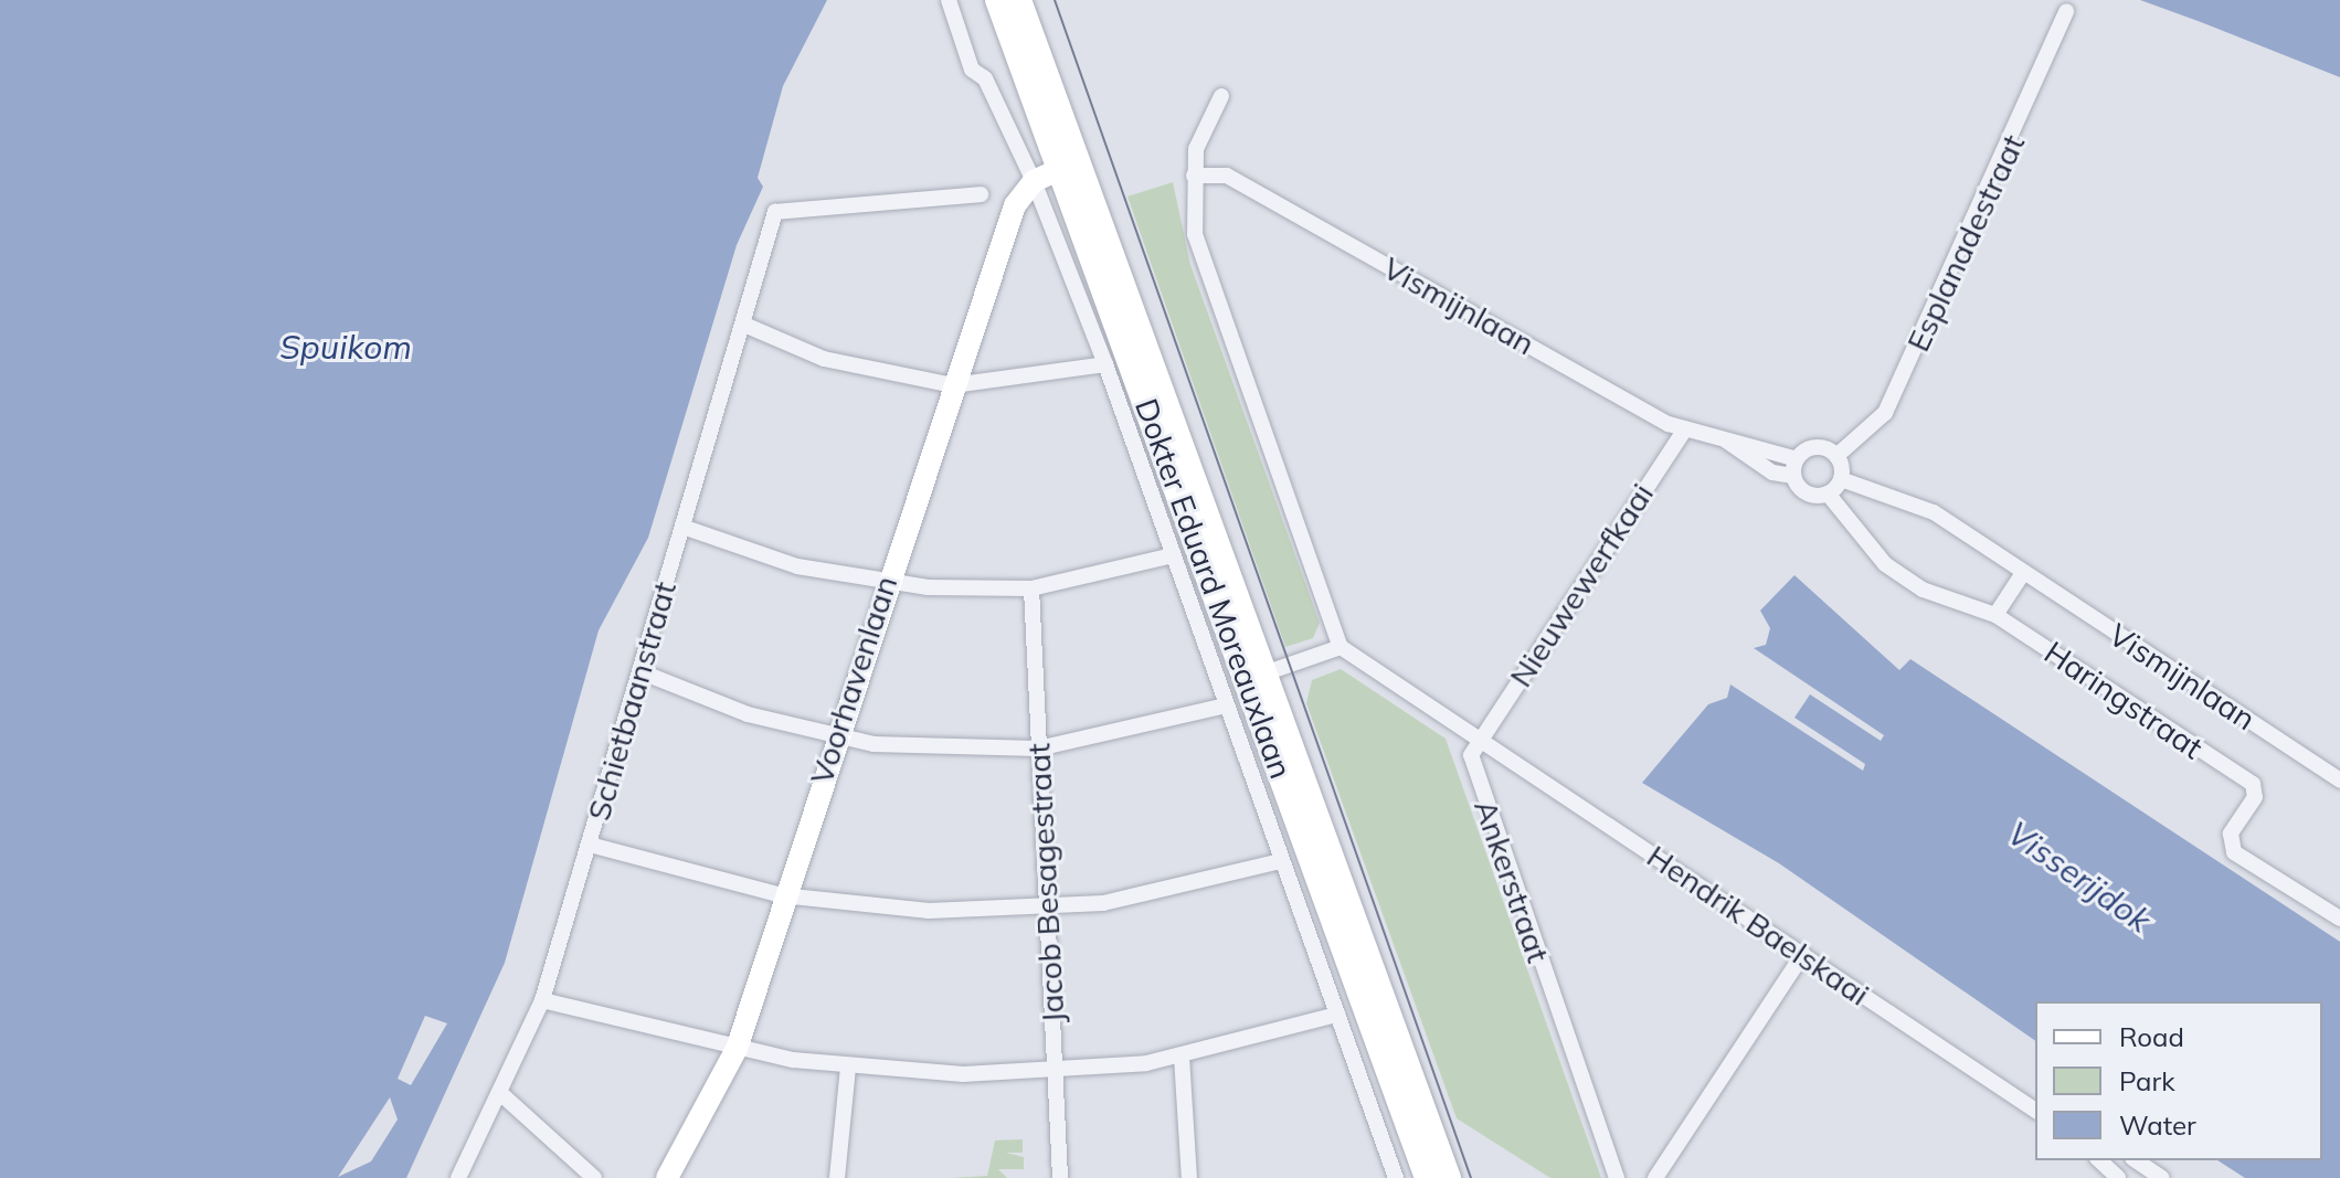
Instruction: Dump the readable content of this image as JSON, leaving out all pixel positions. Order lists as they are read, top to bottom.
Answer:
{
  "streets": {
    "main road": ["Dokter Eduard Moreauxlaan"],
    "street": [
      "Esplanadestraat",
      "Vismijnlaan",
      "Nieuwewerfkaai",
      "Voorhavenlaan",
      "Haringstraat",
      "Schietbaanstraat",
      "Ankerstraat",
      "Jacob Besagestraat",
      "Hendrik Baelskaai"
    ]
  },
  "crossings": [
    ["Esplanadestraat", "Vismijnlaan"],
    ["Vismijnlaan", "Nieuwewerfkaai"],
    ["Nieuwewerfkaai", "Ankerstraat"],
    ["Nieuwewerfkaai", "Hendrik Baelskaai"],
    ["Dokter Eduard Moreauxlaan", "Voorhavenlaan"],
    ["Ankerstraat", "Hendrik Baelskaai"]
  ],
  "water": ["Spuikom", "Visserijdok"],
  "legend": ["Road", "Park", "Water"]
}
